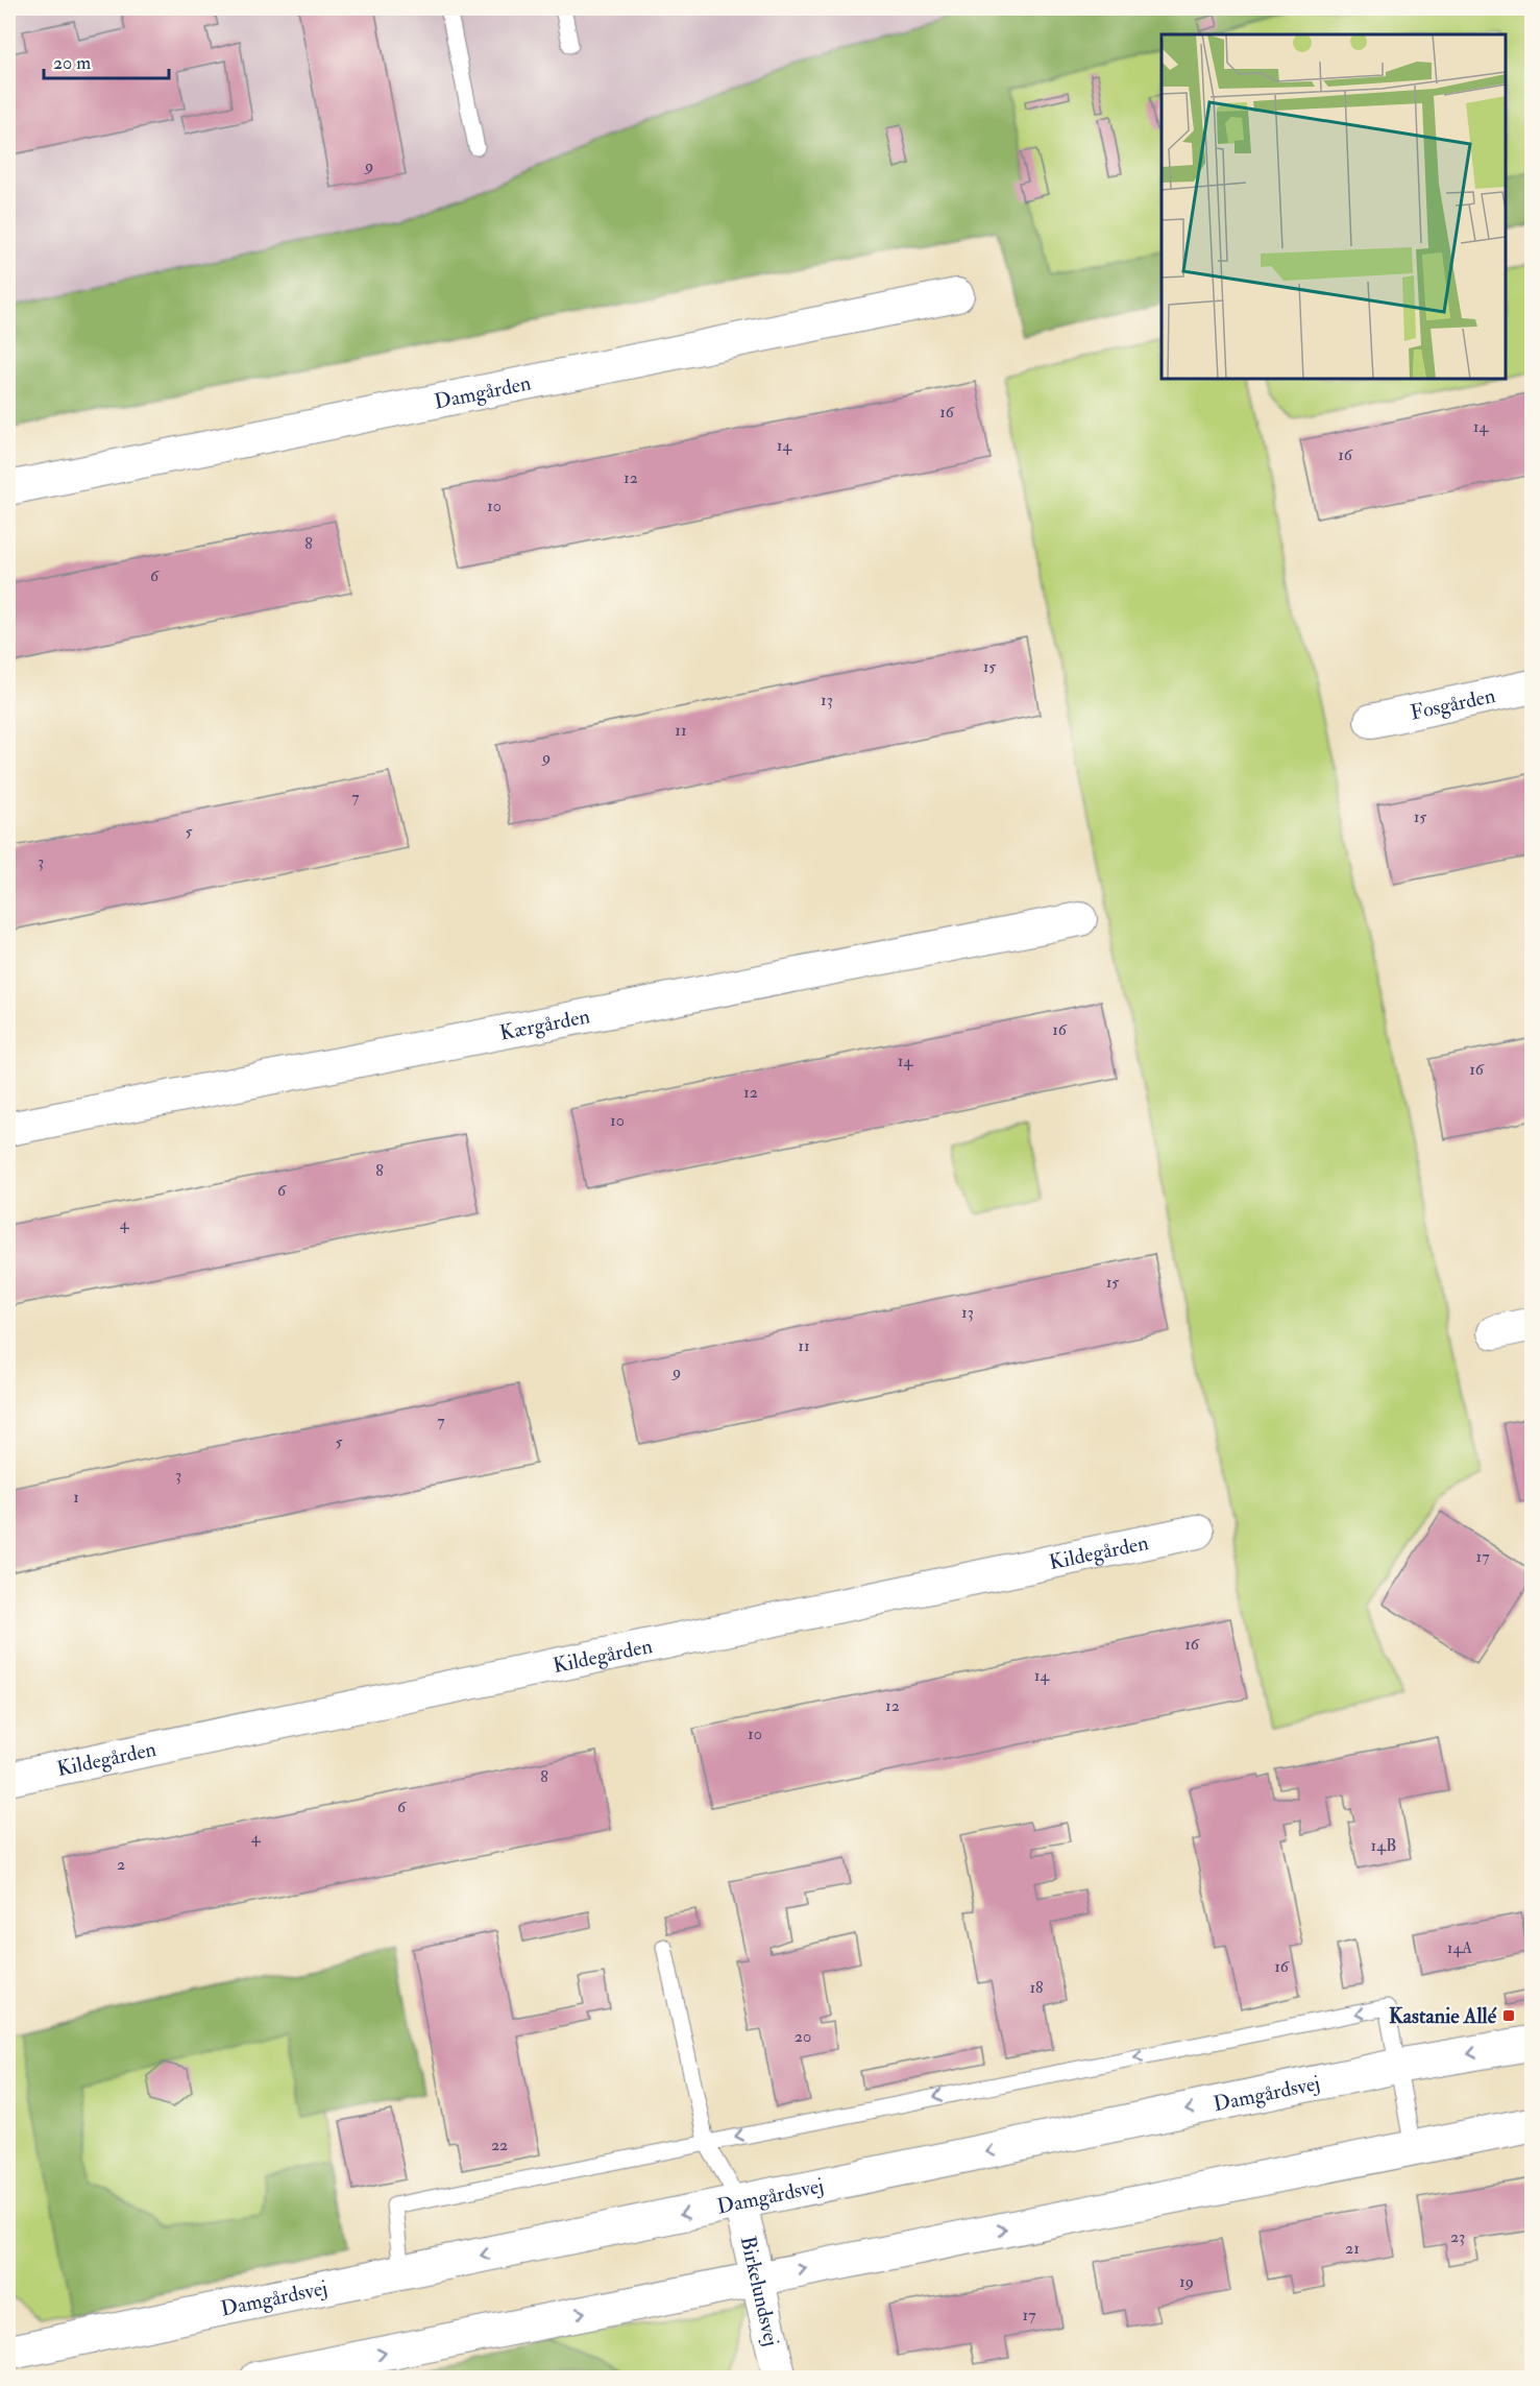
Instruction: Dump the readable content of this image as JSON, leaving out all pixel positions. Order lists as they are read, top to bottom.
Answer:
{
  "streets": {
    "street": [
      "Damgården",
      "Fosgården",
      "Kærgården",
      "Kildegården",
      "Damgårdsvej",
      "Birkelundsvej"
    ]
  },
  "crossings": [
    ["Damgårdsvej", "Birkelundsvej"]
  ],
  "places": {
    "transit": ["Kastanie Allé"]
  },
  "house_numbers": [
    "9",
    "16",
    "14",
    "14",
    "16",
    "12",
    "10",
    "8",
    "6",
    "15",
    "13",
    "11",
    "9",
    "7",
    "15",
    "5",
    "3",
    "16",
    "14",
    "16",
    "12",
    "10",
    "8",
    "6",
    "4",
    "15",
    "13",
    "11",
    "9",
    "7",
    "5",
    "3",
    "1",
    "17",
    "16",
    "14",
    "12",
    "10",
    "8",
    "6",
    "4",
    "14B",
    "2",
    "14A",
    "16",
    "18",
    "20",
    "22",
    "23",
    "21",
    "19",
    "17"
  ],
  "scale_bar": "20 m"
}
